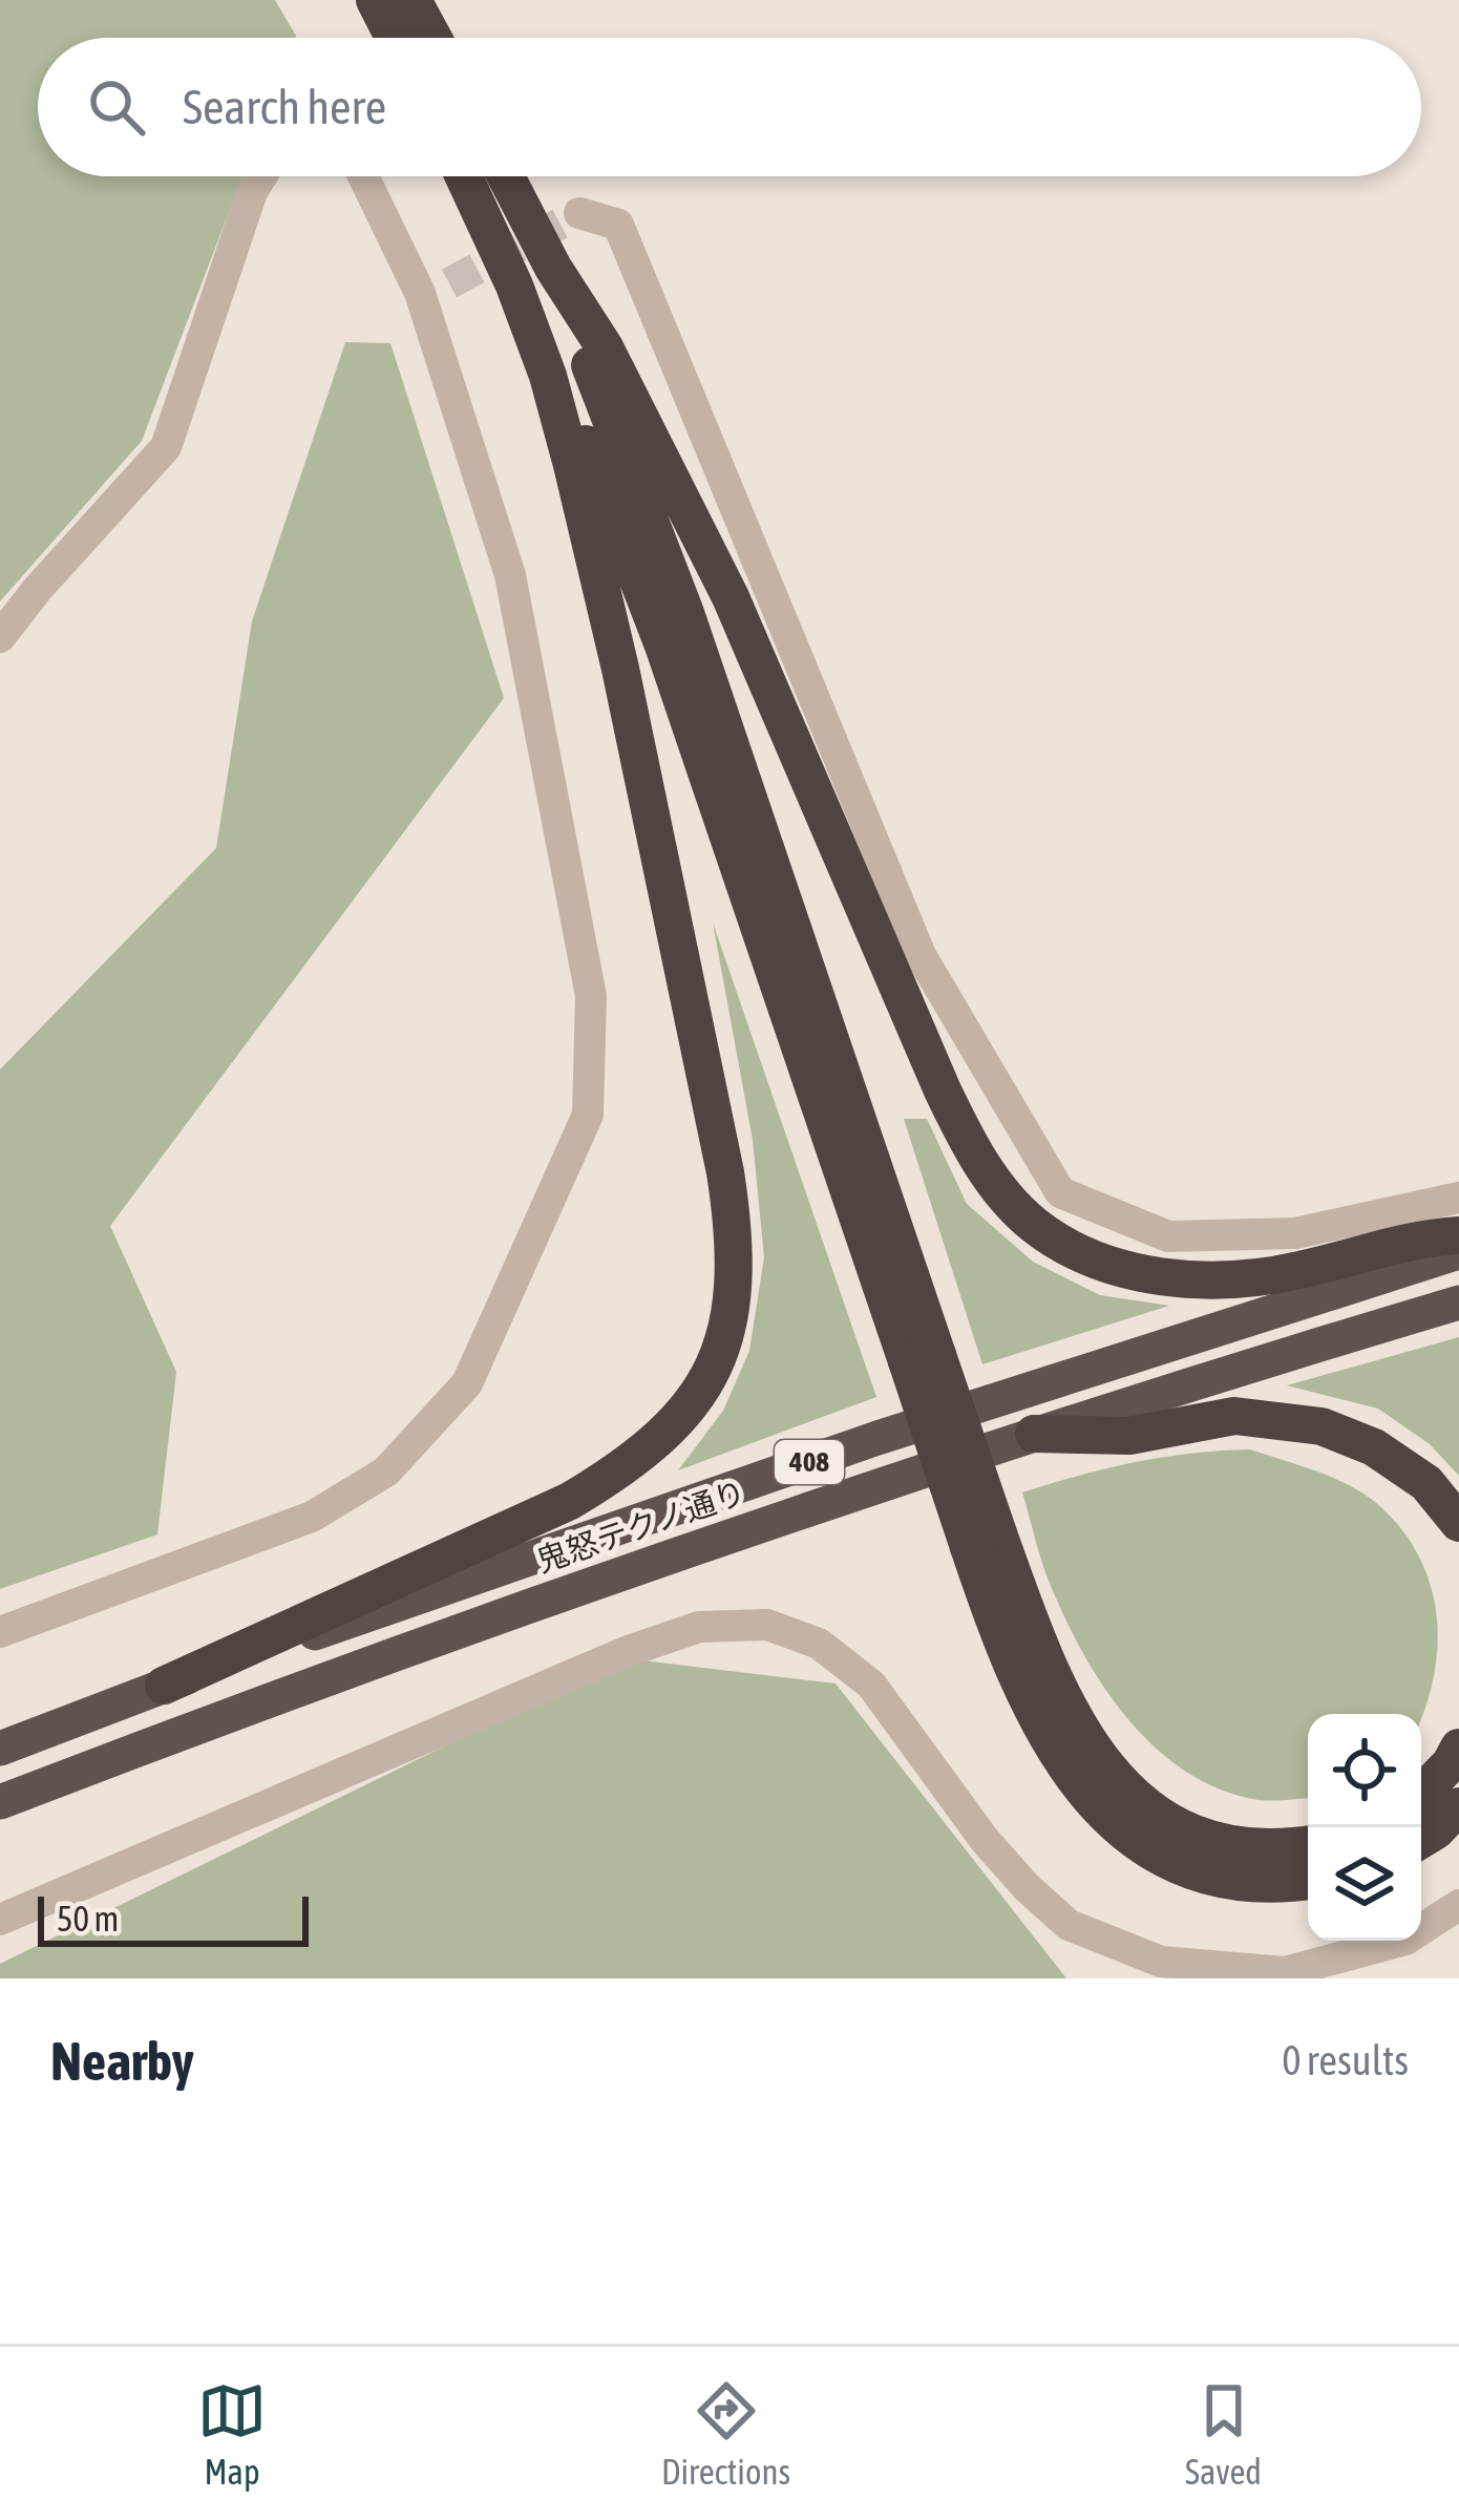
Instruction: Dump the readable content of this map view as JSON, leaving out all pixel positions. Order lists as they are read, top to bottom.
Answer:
{
  "streets": {
    "highway": ["408", "鬼怒テクノ通り"]
  },
  "scale_bar": "50 m",
  "page": {
    "search": "Search here",
    "scale": "50 m",
    "heading": ["Nearby", "0 results"],
    "nav": ["Map", "Directions", "Saved"]
  }
}
